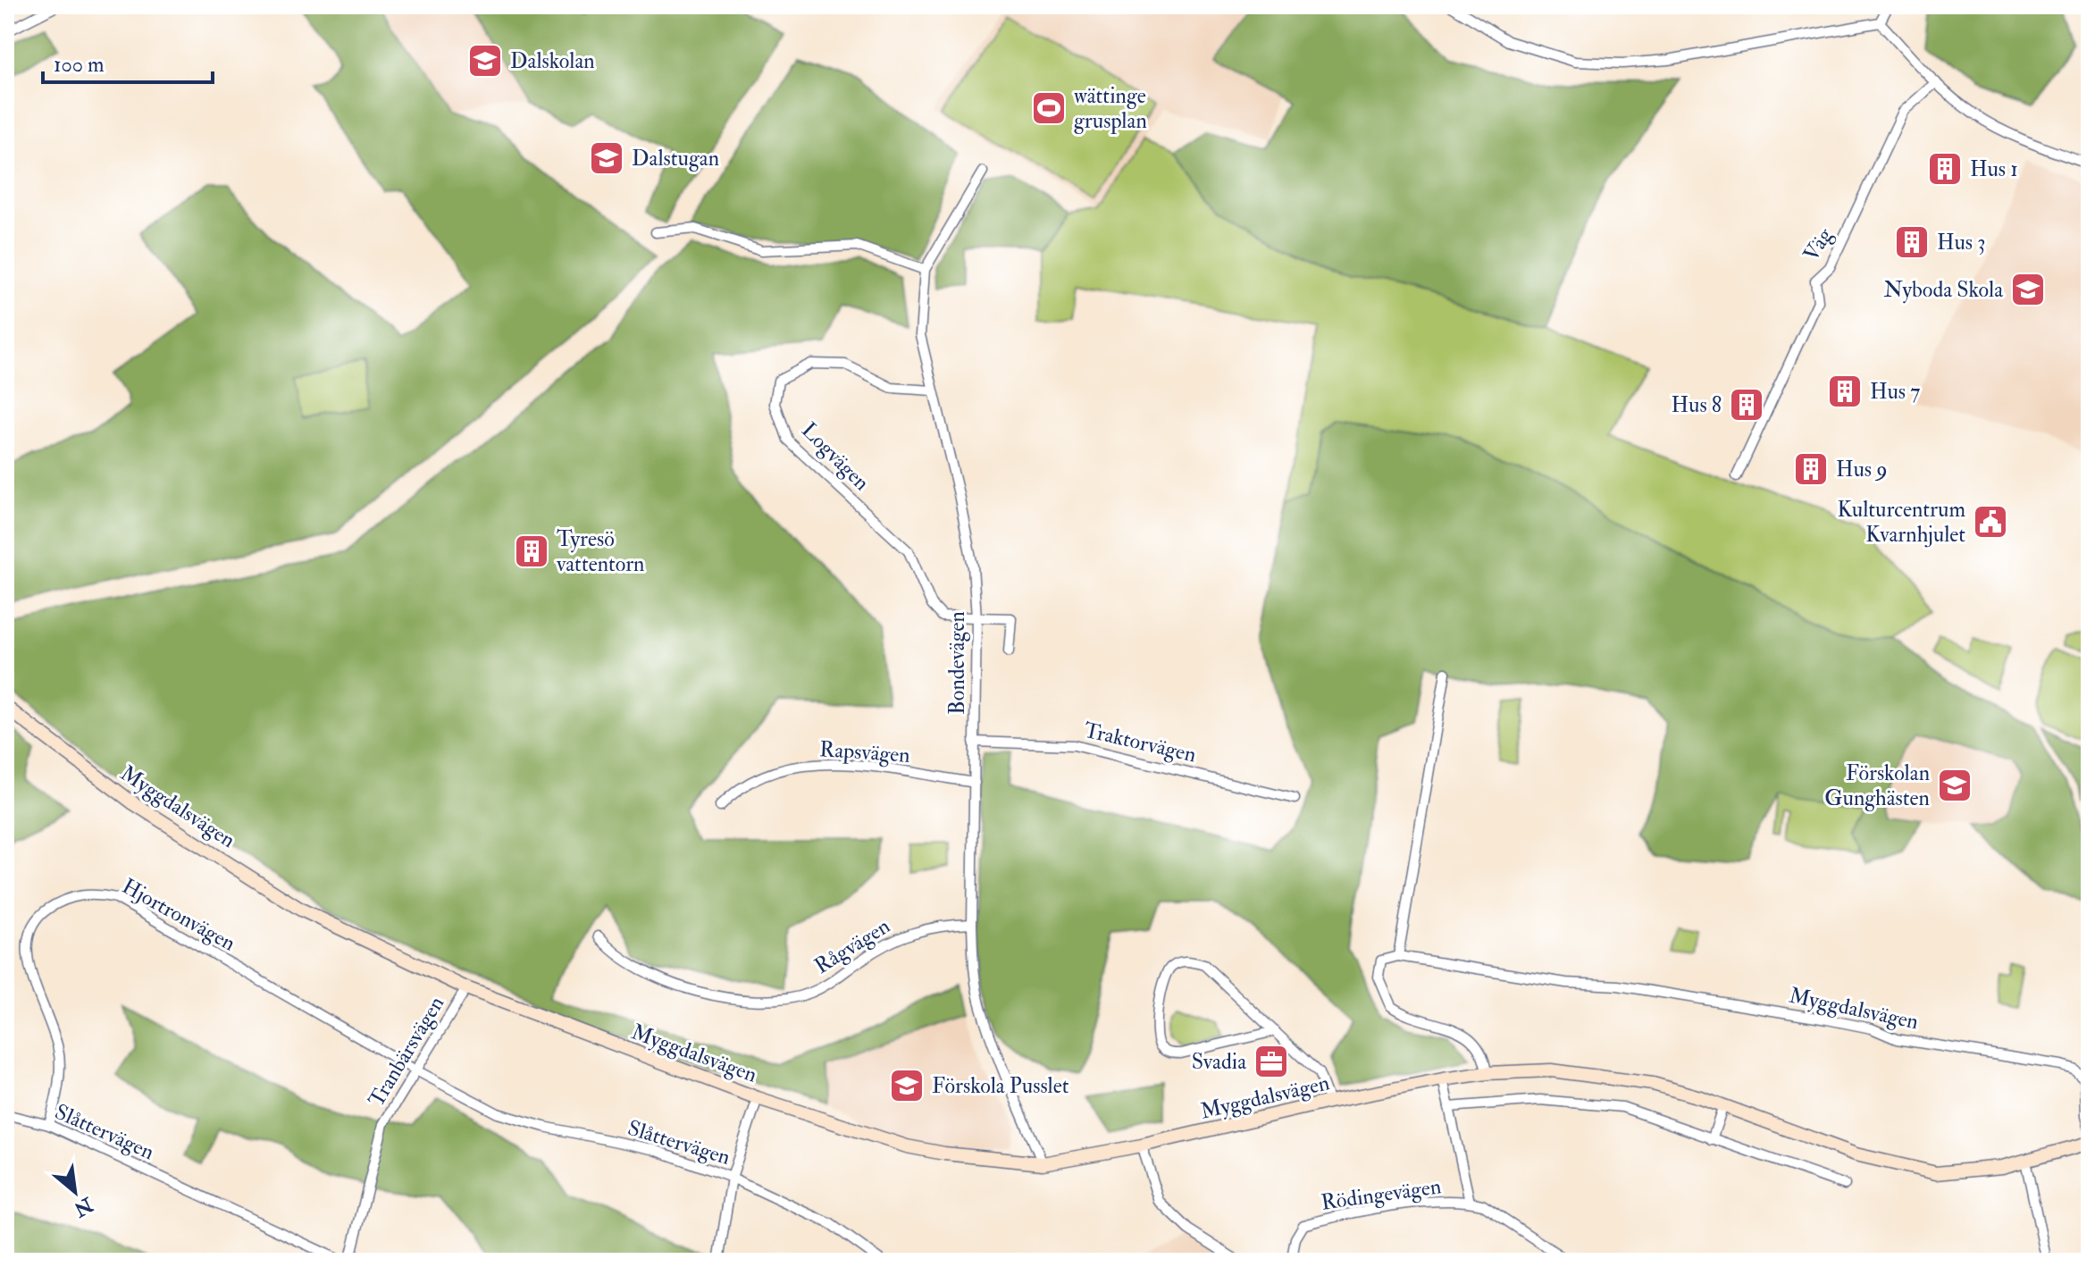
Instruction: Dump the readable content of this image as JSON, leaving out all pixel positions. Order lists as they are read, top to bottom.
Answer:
{
  "streets": {
    "street": [
      "Väg",
      "Logvägen",
      "Bondevägen",
      "Traktorvägen",
      "Rapsvägen",
      "Myggdalsvägen",
      "Hjortronvägen",
      "Rågvägen",
      "Tranbärsvägen",
      "Slåttervägen",
      "Rödingevägen"
    ]
  },
  "crossings": [
    ["Logvägen", "Bondevägen"],
    ["Bondevägen", "Traktorvägen"],
    ["Bondevägen", "Rapsvägen"],
    ["Bondevägen", "Myggdalsvägen"],
    ["Bondevägen", "Rågvägen"],
    ["Myggdalsvägen", "Tranbärsvägen"],
    ["Hjortronvägen", "Tranbärsvägen"],
    ["Hjortronvägen", "Slåttervägen"],
    ["Tranbärsvägen", "Slåttervägen"]
  ],
  "places": {
    "school or university": [
      "Dalskolan",
      "Dalstugan",
      "Nyboda Skola",
      "Förskolan Gunghästen",
      "Förskola Pusslet"
    ],
    "sports": ["wättinge grusplan"],
    "building": [
      "Hus 1",
      "Hus 3",
      "Hus 7",
      "Hus 8",
      "Hus 9",
      "Tyresö vattentorn"
    ],
    "public building": ["Kulturcentrum Kvarnhjulet"],
    "office": ["Svadia"]
  },
  "scale_bar": "100 m",
  "north": "bottom right"
}
